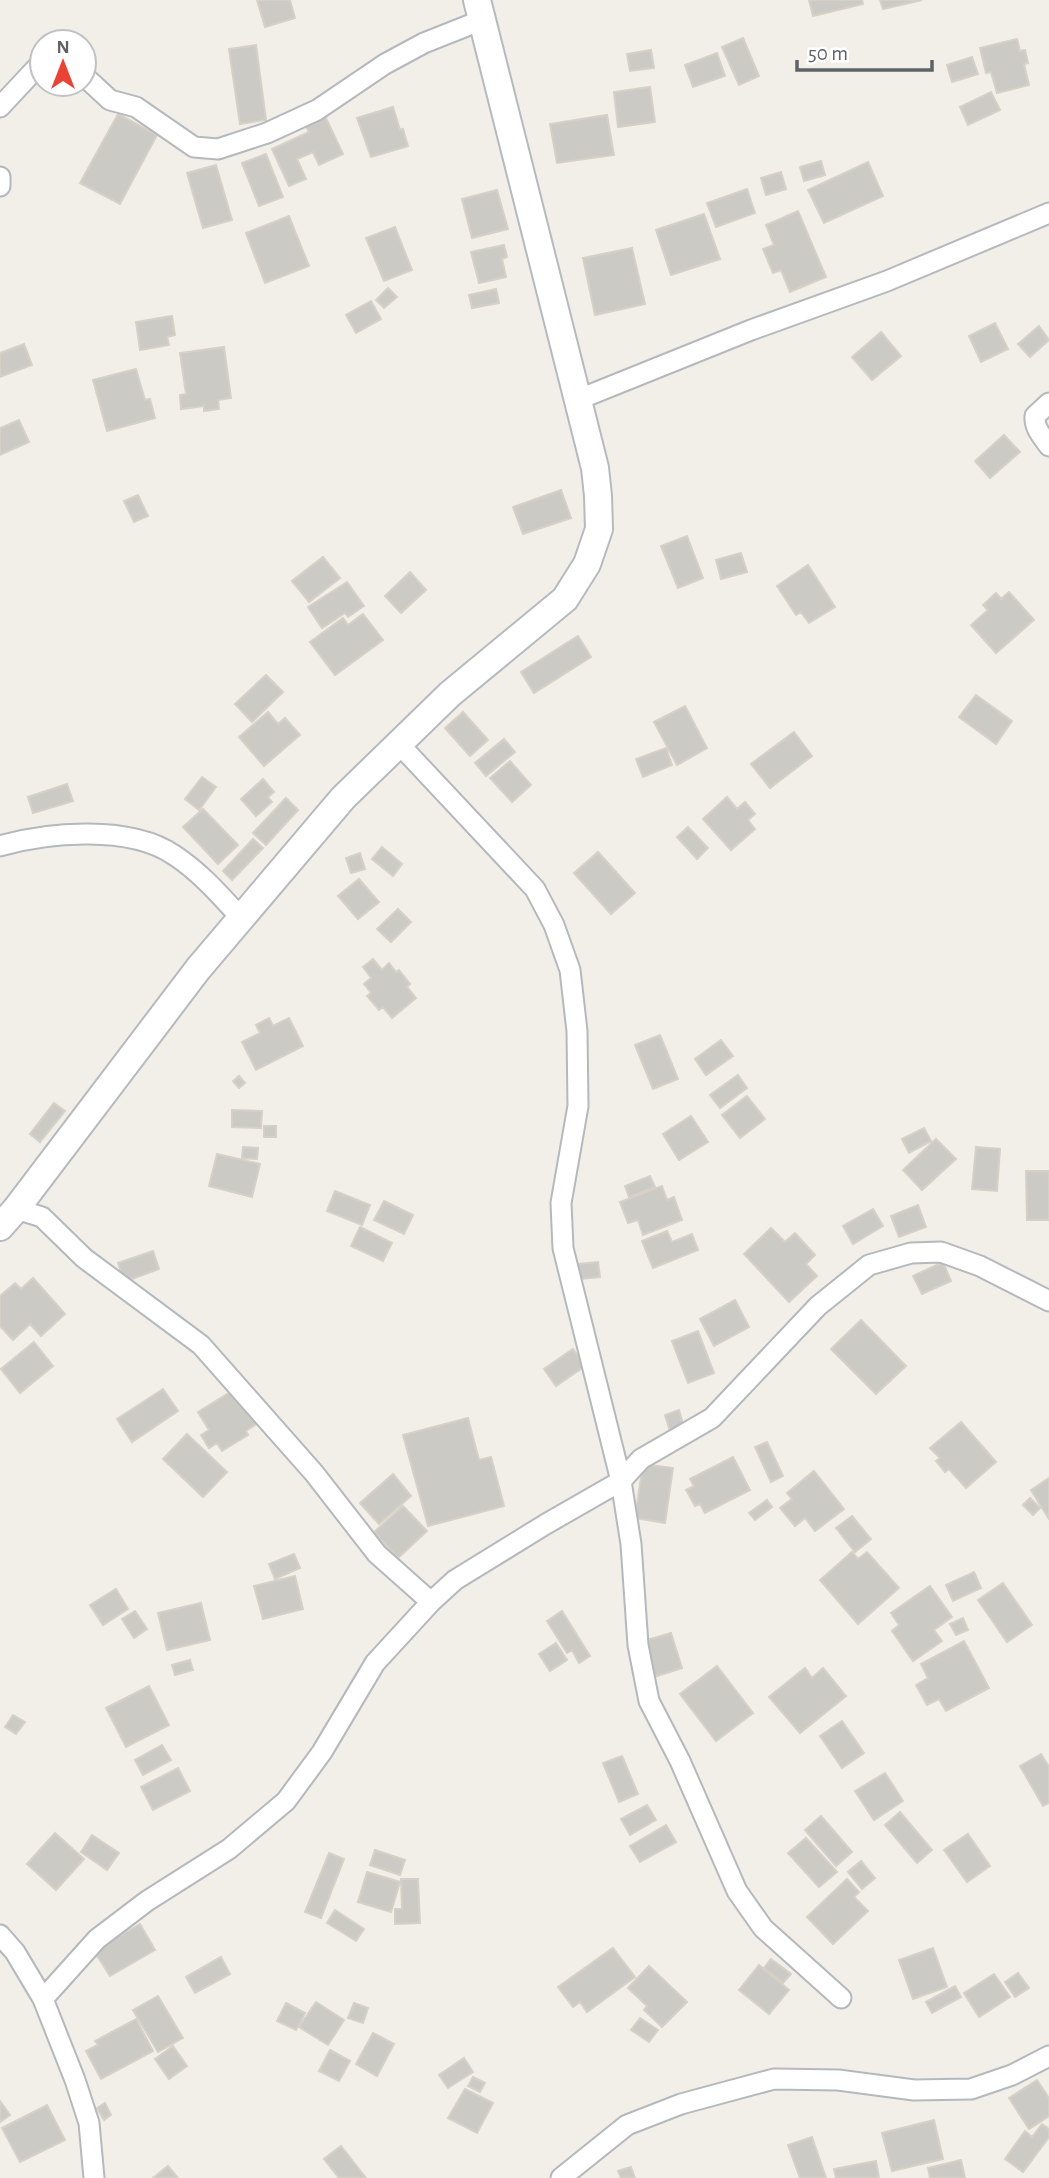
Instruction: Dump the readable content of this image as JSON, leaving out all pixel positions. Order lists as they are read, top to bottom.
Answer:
{
  "scale_bar": "50 m",
  "north": "top"
}
